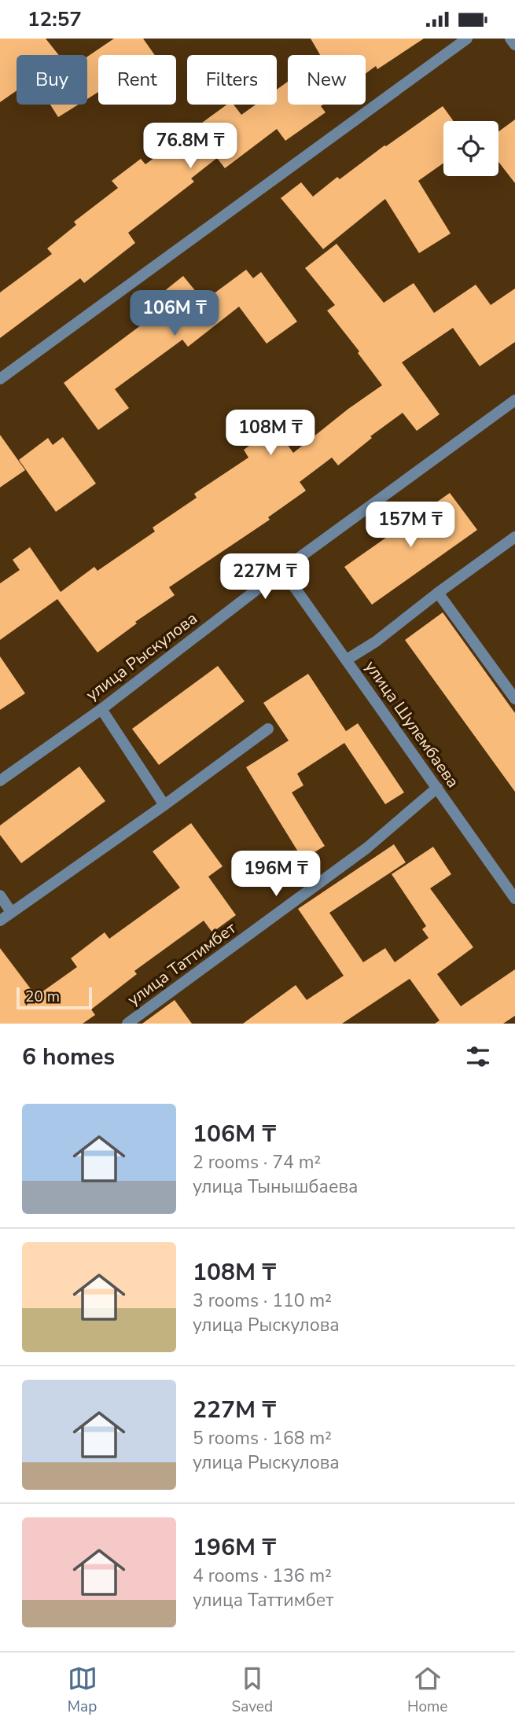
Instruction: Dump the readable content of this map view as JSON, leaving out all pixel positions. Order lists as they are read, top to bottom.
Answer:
{
  "streets": {
    "street": ["улица Рыскулова", "улица Шулембаева", "улица Таттимбет"]
  },
  "crossings": [
    ["улица Рыскулова", "улица Шулембаева"],
    ["улица Шулембаева", "улица Таттимбет"]
  ],
  "scale_bar": "20 m",
  "page": {
    "status": "12:57",
    "chip": [
      "Buy",
      "Rent",
      "Filters",
      "New"
    ],
    "price": [
      "76.8M ₸",
      "106M ₸",
      "108M ₸",
      "157M ₸",
      "227M ₸",
      "196M ₸"
    ],
    "scale": "20 m",
    "heading": "6 homes",
    "list": [
      {
        "name": "106M ₸",
        "note": "2 rooms · 74 m² · улица Тынышбаева"
      },
      {
        "name": "108M ₸",
        "note": "3 rooms · 110 m² · улица Рыскулова"
      },
      {
        "name": "227M ₸",
        "note": "5 rooms · 168 m² · улица Рыскулова"
      },
      {
        "name": "196M ₸",
        "note": "4 rooms · 136 m² · улица Таттимбет"
      }
    ],
    "tabs": ["Map", "Saved", "Home"]
  }
}
